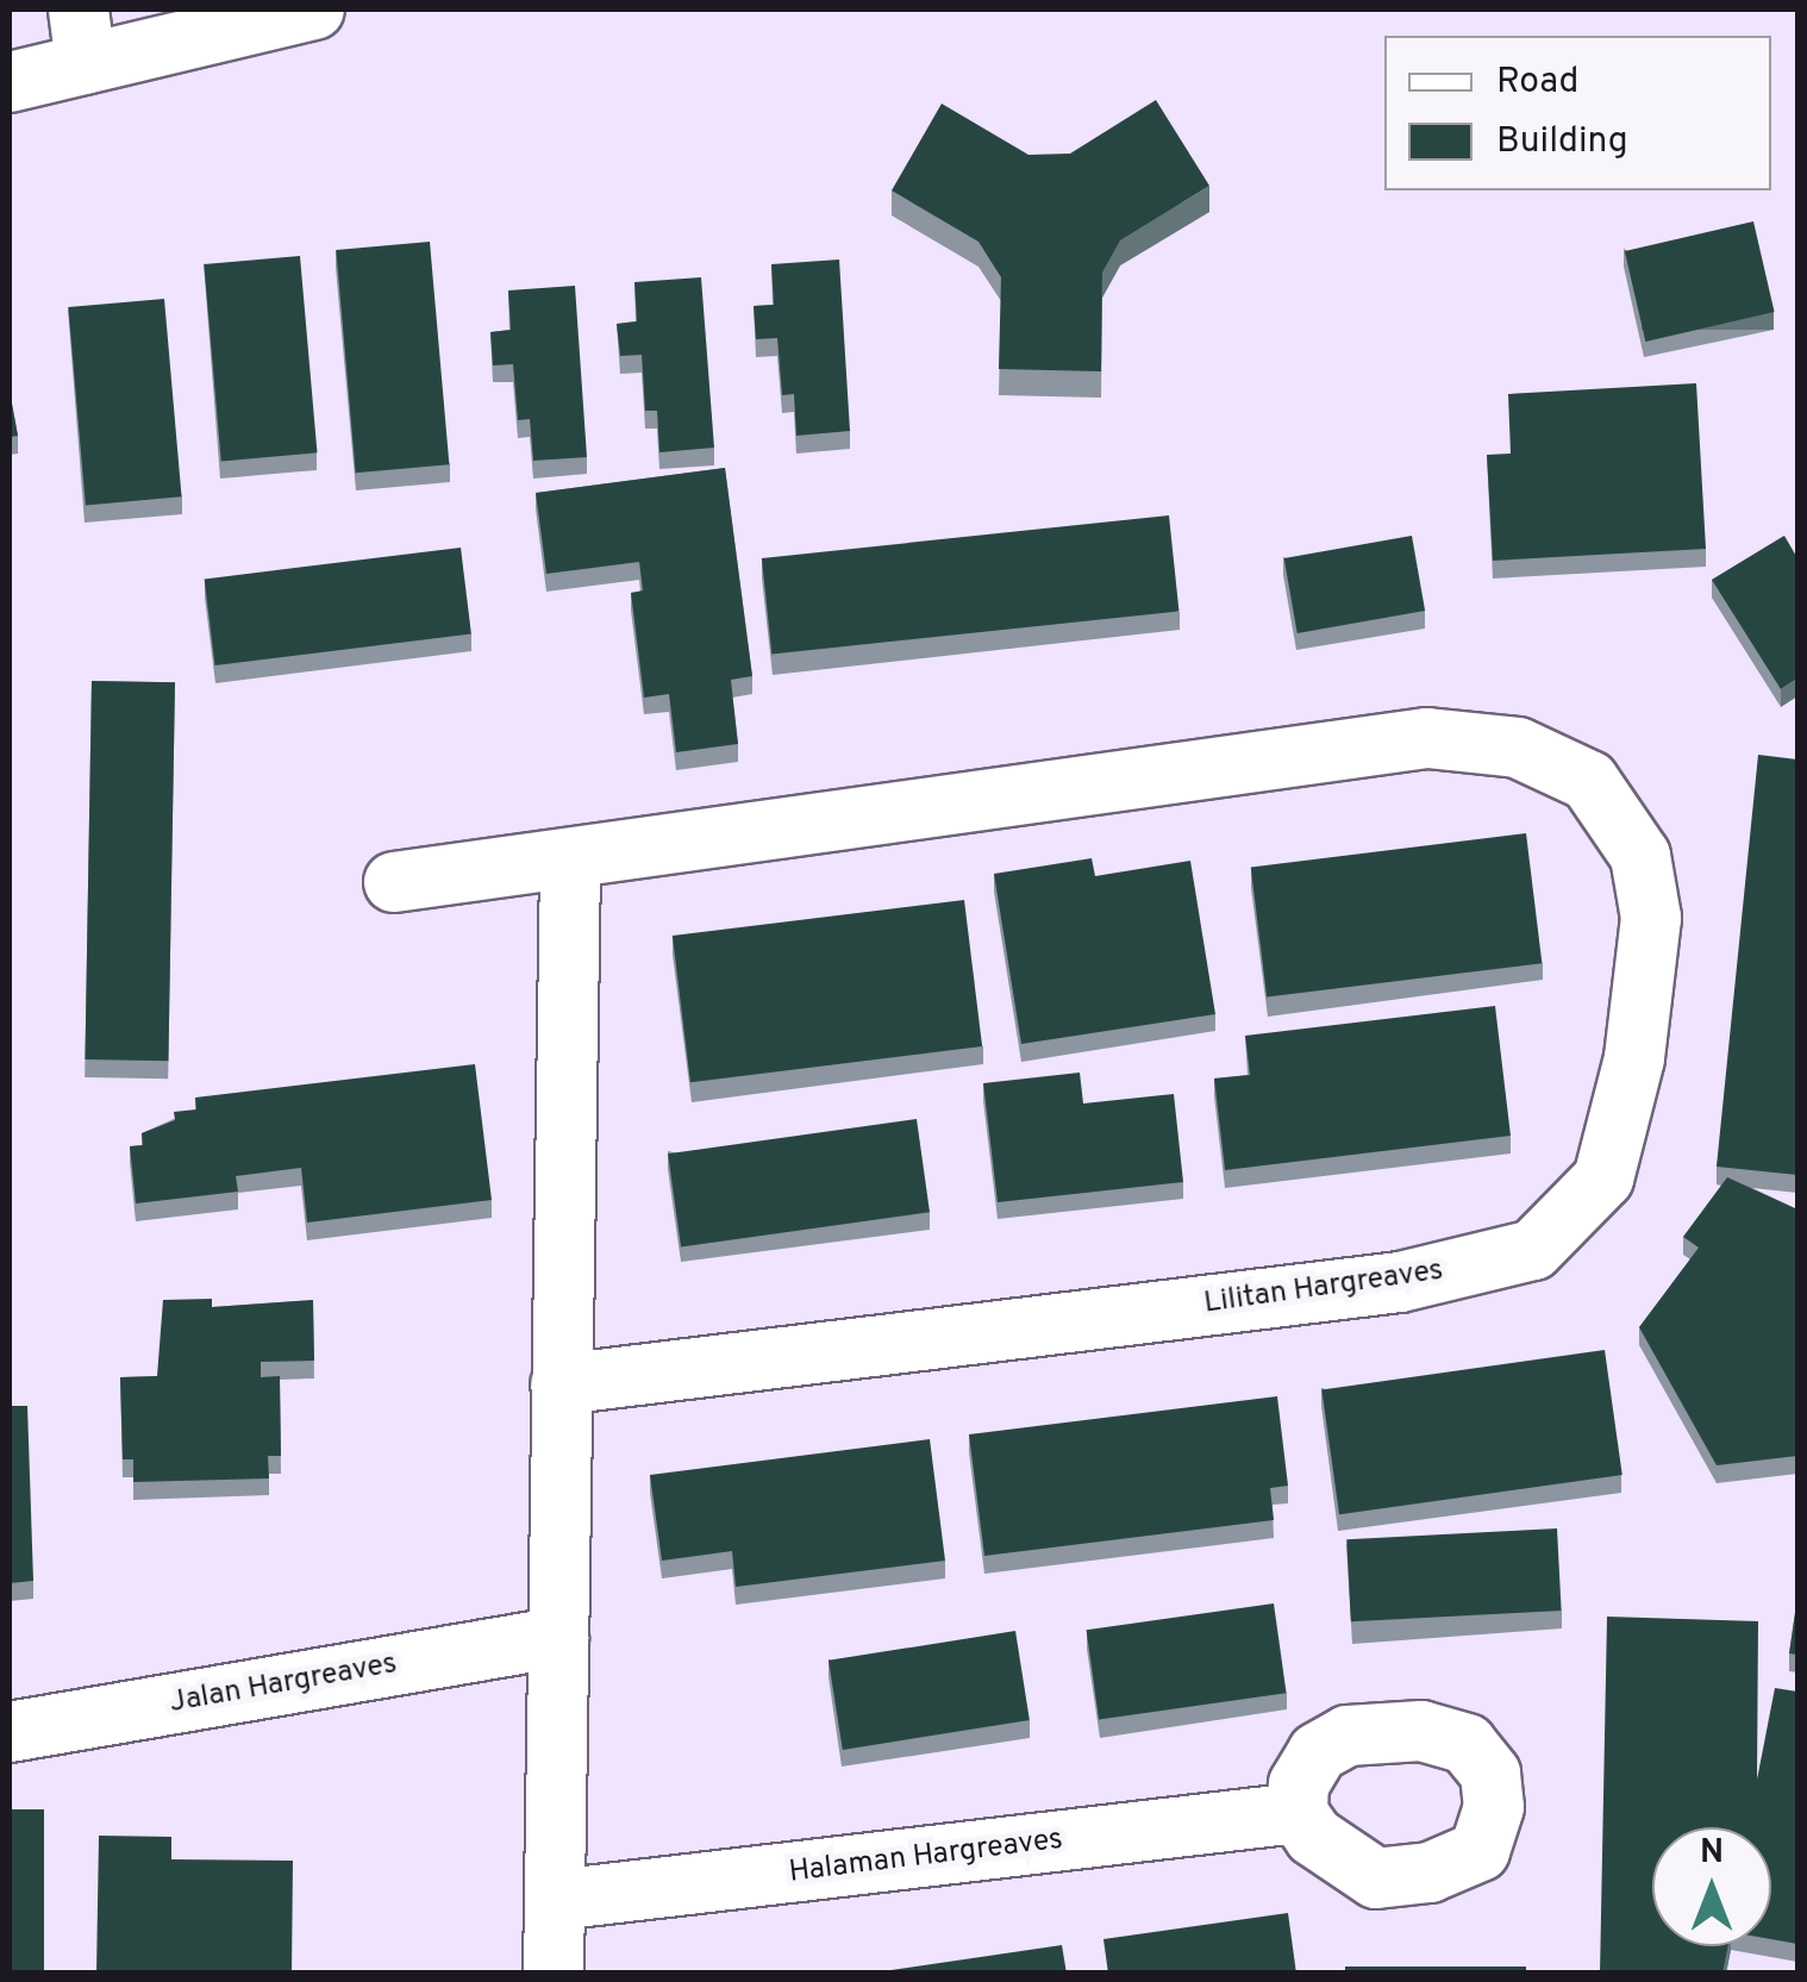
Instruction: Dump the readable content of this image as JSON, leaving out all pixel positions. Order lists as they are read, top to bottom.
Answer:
{
  "streets": {
    "street": ["Lilitan Hargreaves", "Jalan Hargreaves", "Halaman Hargreaves"]
  },
  "legend": ["Road", "Building"],
  "north": "top"
}
